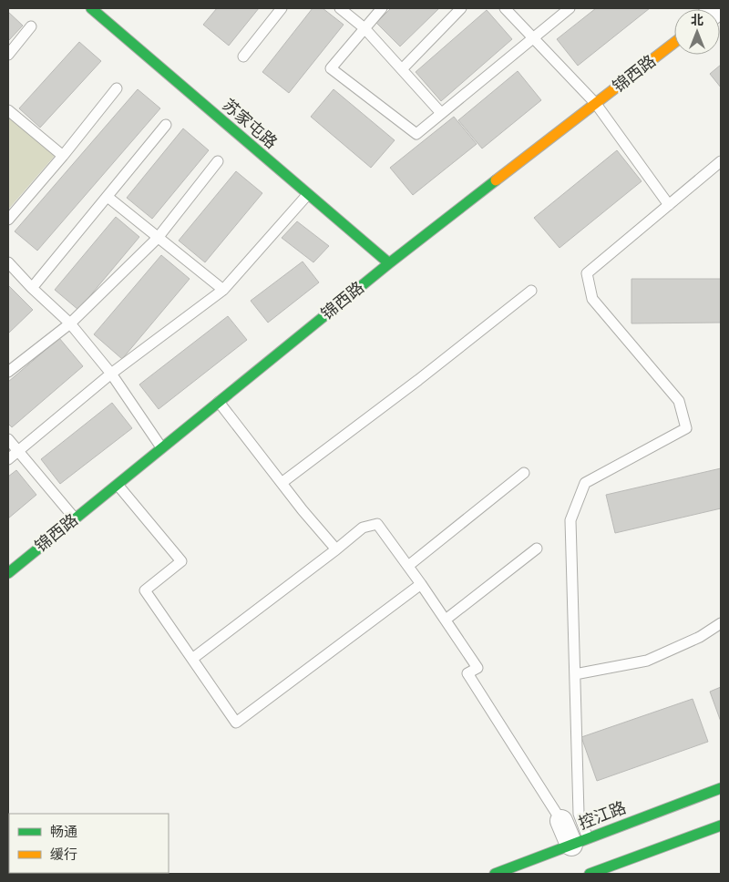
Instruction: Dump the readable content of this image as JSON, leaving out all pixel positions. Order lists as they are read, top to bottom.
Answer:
{
  "streets": {
    "street": ["锦西路", "苏家屯路", "控江路"]
  },
  "crossings": [
    ["锦西路", "苏家屯路"]
  ],
  "legend": ["畅通", "缓行"],
  "north": "top"
}
